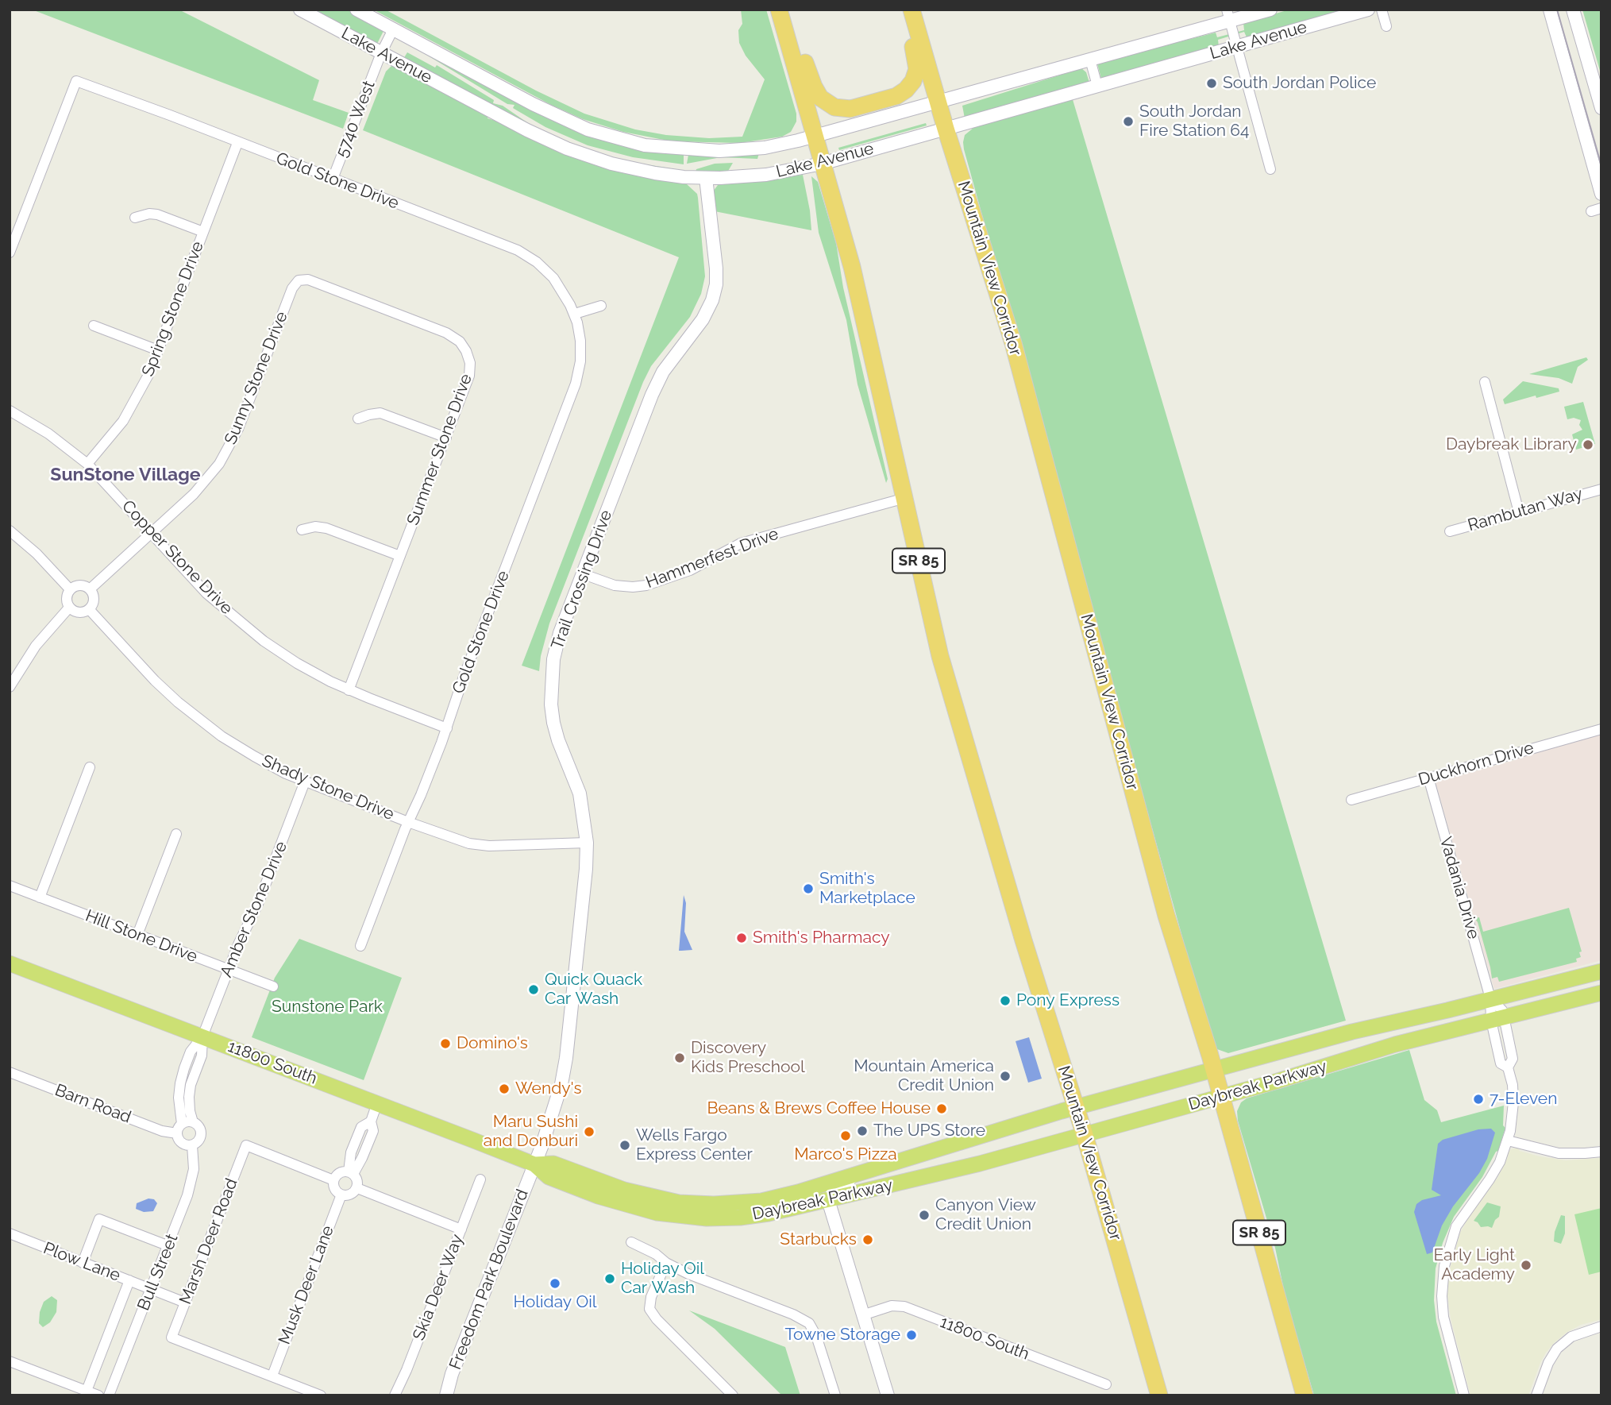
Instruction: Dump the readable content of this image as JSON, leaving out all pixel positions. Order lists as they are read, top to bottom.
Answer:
{
  "streets": {
    "highway": ["Mountain View Corridor", "SR 85"],
    "main road": ["11800 South", "Daybreak Parkway"],
    "street": [
      "Lake Avenue",
      "5740 West",
      "Gold Stone Drive",
      "Spring Stone Drive",
      "Sunny Stone Drive",
      "Summer Stone Drive",
      "Rambutan Way",
      "Copper Stone Drive",
      "Hammerfest Drive",
      "Trail Crossing Drive",
      "Duckhorn Drive",
      "Shady Stone Drive",
      "Vadania Drive",
      "Amber Stone Drive",
      "Hill Stone Drive",
      "Barn Road",
      "Marsh Deer Road",
      "Plow Lane",
      "Bull Street",
      "Freedom Park Boulevard",
      "Musk Deer Lane",
      "Skia Deer Way"
    ]
  },
  "crossings": [
    ["Lake Avenue", "5740 West"],
    ["Lake Avenue", "Mountain View Corridor"],
    ["Lake Avenue", "Trail Crossing Drive"],
    ["5740 West", "Gold Stone Drive"],
    ["Gold Stone Drive", "Spring Stone Drive"],
    ["Gold Stone Drive", "Copper Stone Drive"],
    ["Gold Stone Drive", "Shady Stone Drive"],
    ["Mountain View Corridor", "Hammerfest Drive"],
    ["Mountain View Corridor", "Daybreak Parkway"],
    ["Spring Stone Drive", "Copper Stone Drive"],
    ["Sunny Stone Drive", "Summer Stone Drive"],
    ["Sunny Stone Drive", "Copper Stone Drive"],
    ["Sunny Stone Drive", "Shady Stone Drive"],
    ["Summer Stone Drive", "Copper Stone Drive"],
    ["Hammerfest Drive", "Trail Crossing Drive"],
    ["Trail Crossing Drive", "Shady Stone Drive"],
    ["Trail Crossing Drive", "11800 South"],
    ["Trail Crossing Drive", "Daybreak Parkway"],
    ["Trail Crossing Drive", "Freedom Park Boulevard"],
    ["Duckhorn Drive", "Vadania Drive"],
    ["Shady Stone Drive", "Amber Stone Drive"],
    ["Vadania Drive", "Daybreak Parkway"],
    ["Amber Stone Drive", "Hill Stone Drive"],
    ["Amber Stone Drive", "11800 South"],
    ["11800 South", "Daybreak Parkway"],
    ["11800 South", "Freedom Park Boulevard"],
    ["Daybreak Parkway", "Freedom Park Boulevard"],
    ["Barn Road", "Bull Street"],
    ["Marsh Deer Road", "Plow Lane"],
    ["Marsh Deer Road", "Musk Deer Lane"],
    ["Plow Lane", "Bull Street"]
  ],
  "districts": ["SunStone Village"],
  "parks": ["Sunstone Park"],
  "places": [
    "South Jordan Police",
    "South Jordan Fire Station 64",
    "Daybreak Library",
    "Smith's Marketplace",
    "Smith's Pharmacy",
    "Quick Quack Car Wash",
    "Pony Express",
    "Domino's",
    "Discovery Kids Preschool",
    "Mountain America Credit Union",
    "Wendy's",
    "7-Eleven",
    "Beans & Brews Coffee House",
    "The UPS Store",
    "Maru Sushi and Donburi",
    "Marco's Pizza",
    "Wells Fargo Express Center",
    "Canyon View Credit Union",
    "Starbucks",
    "Early Light Academy",
    "Holiday Oil Car Wash",
    "Holiday Oil",
    "Towne Storage"
  ]
}
